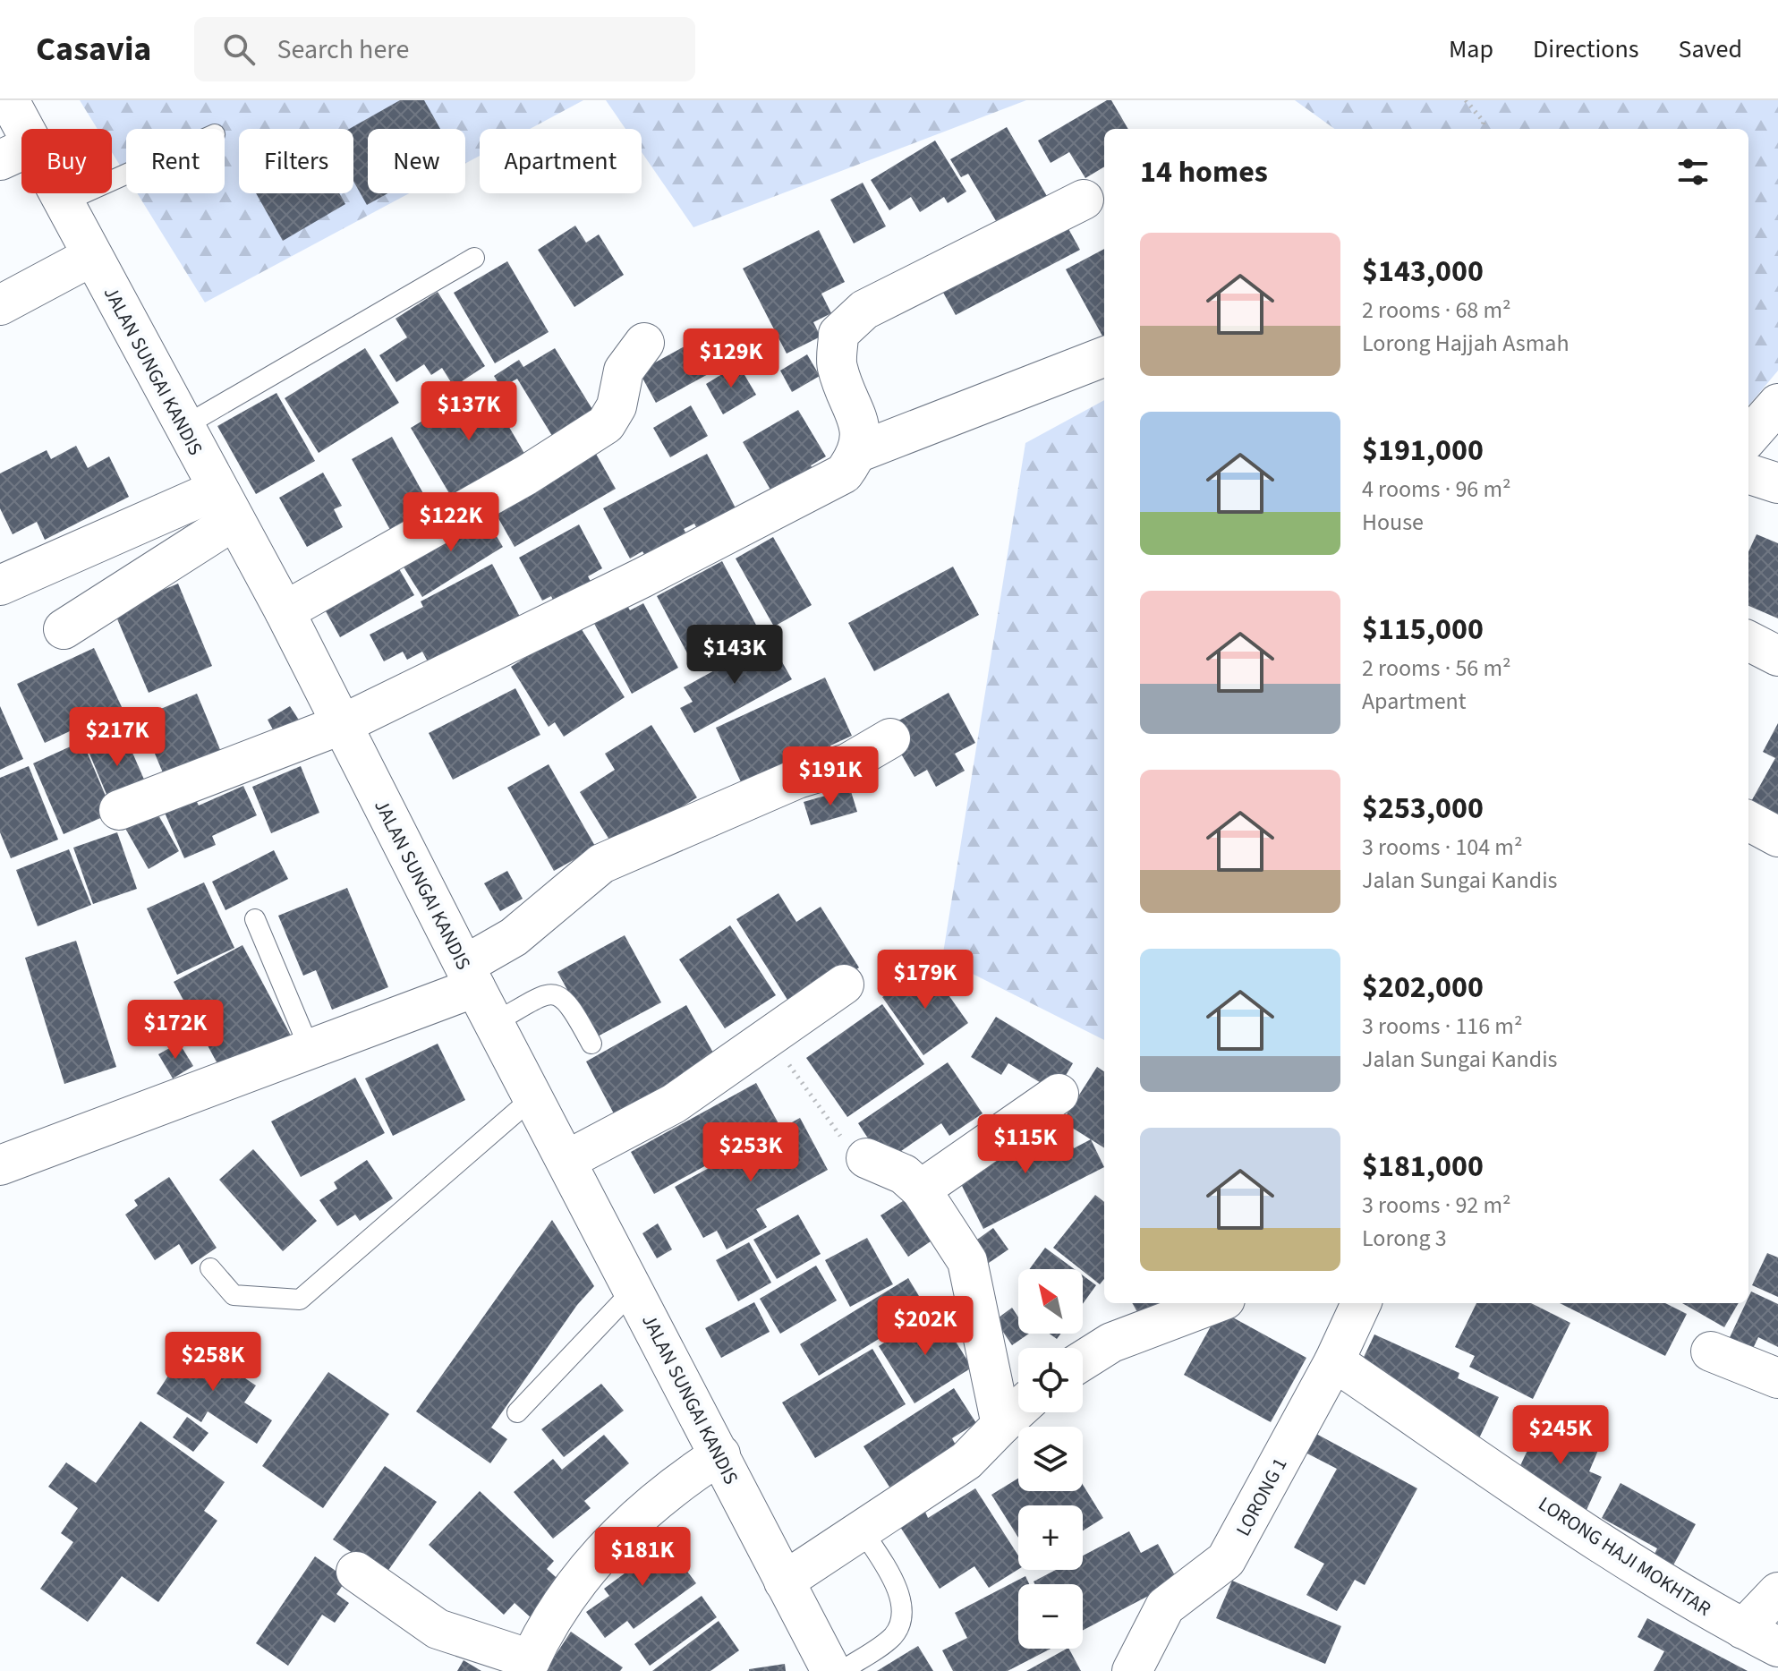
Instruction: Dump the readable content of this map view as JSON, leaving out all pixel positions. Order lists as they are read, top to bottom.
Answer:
{
  "streets": {
    "street": ["JALAN SUNGAI KANDIS", "LORONG 1", "LORONG HAJI MOKHTAR"]
  },
  "crossings": [
    ["LORONG 1", "LORONG HAJI MOKHTAR"]
  ],
  "north": "top left",
  "page": {
    "header": "Casavia",
    "search": "Search here",
    "nav": ["Map", "Directions", "Saved"],
    "chip": [
      "Buy",
      "Rent",
      "Filters",
      "New",
      "Apartment"
    ],
    "heading": "14 homes",
    "list": [
      {
        "name": "$143,000",
        "note": "2 rooms · 68 m² · Lorong Hajjah Asmah"
      },
      {
        "name": "$191,000",
        "note": "4 rooms · 96 m² · House"
      },
      {
        "name": "$115,000",
        "note": "2 rooms · 56 m² · Apartment"
      },
      {
        "name": "$253,000",
        "note": "3 rooms · 104 m² · Jalan Sungai Kandis"
      },
      {
        "name": "$202,000",
        "note": "3 rooms · 116 m² · Jalan Sungai Kandis"
      },
      {
        "name": "$181,000",
        "note": "3 rooms · 92 m² · Lorong 3"
      }
    ],
    "price": [
      "$129K",
      "$137K",
      "$122K",
      "$143K",
      "$217K",
      "$191K",
      "$179K",
      "$172K",
      "$115K",
      "$253K",
      "$202K",
      "$258K",
      "$245K",
      "$181K"
    ],
    "map_buttons": ["+", "−"]
  }
}
